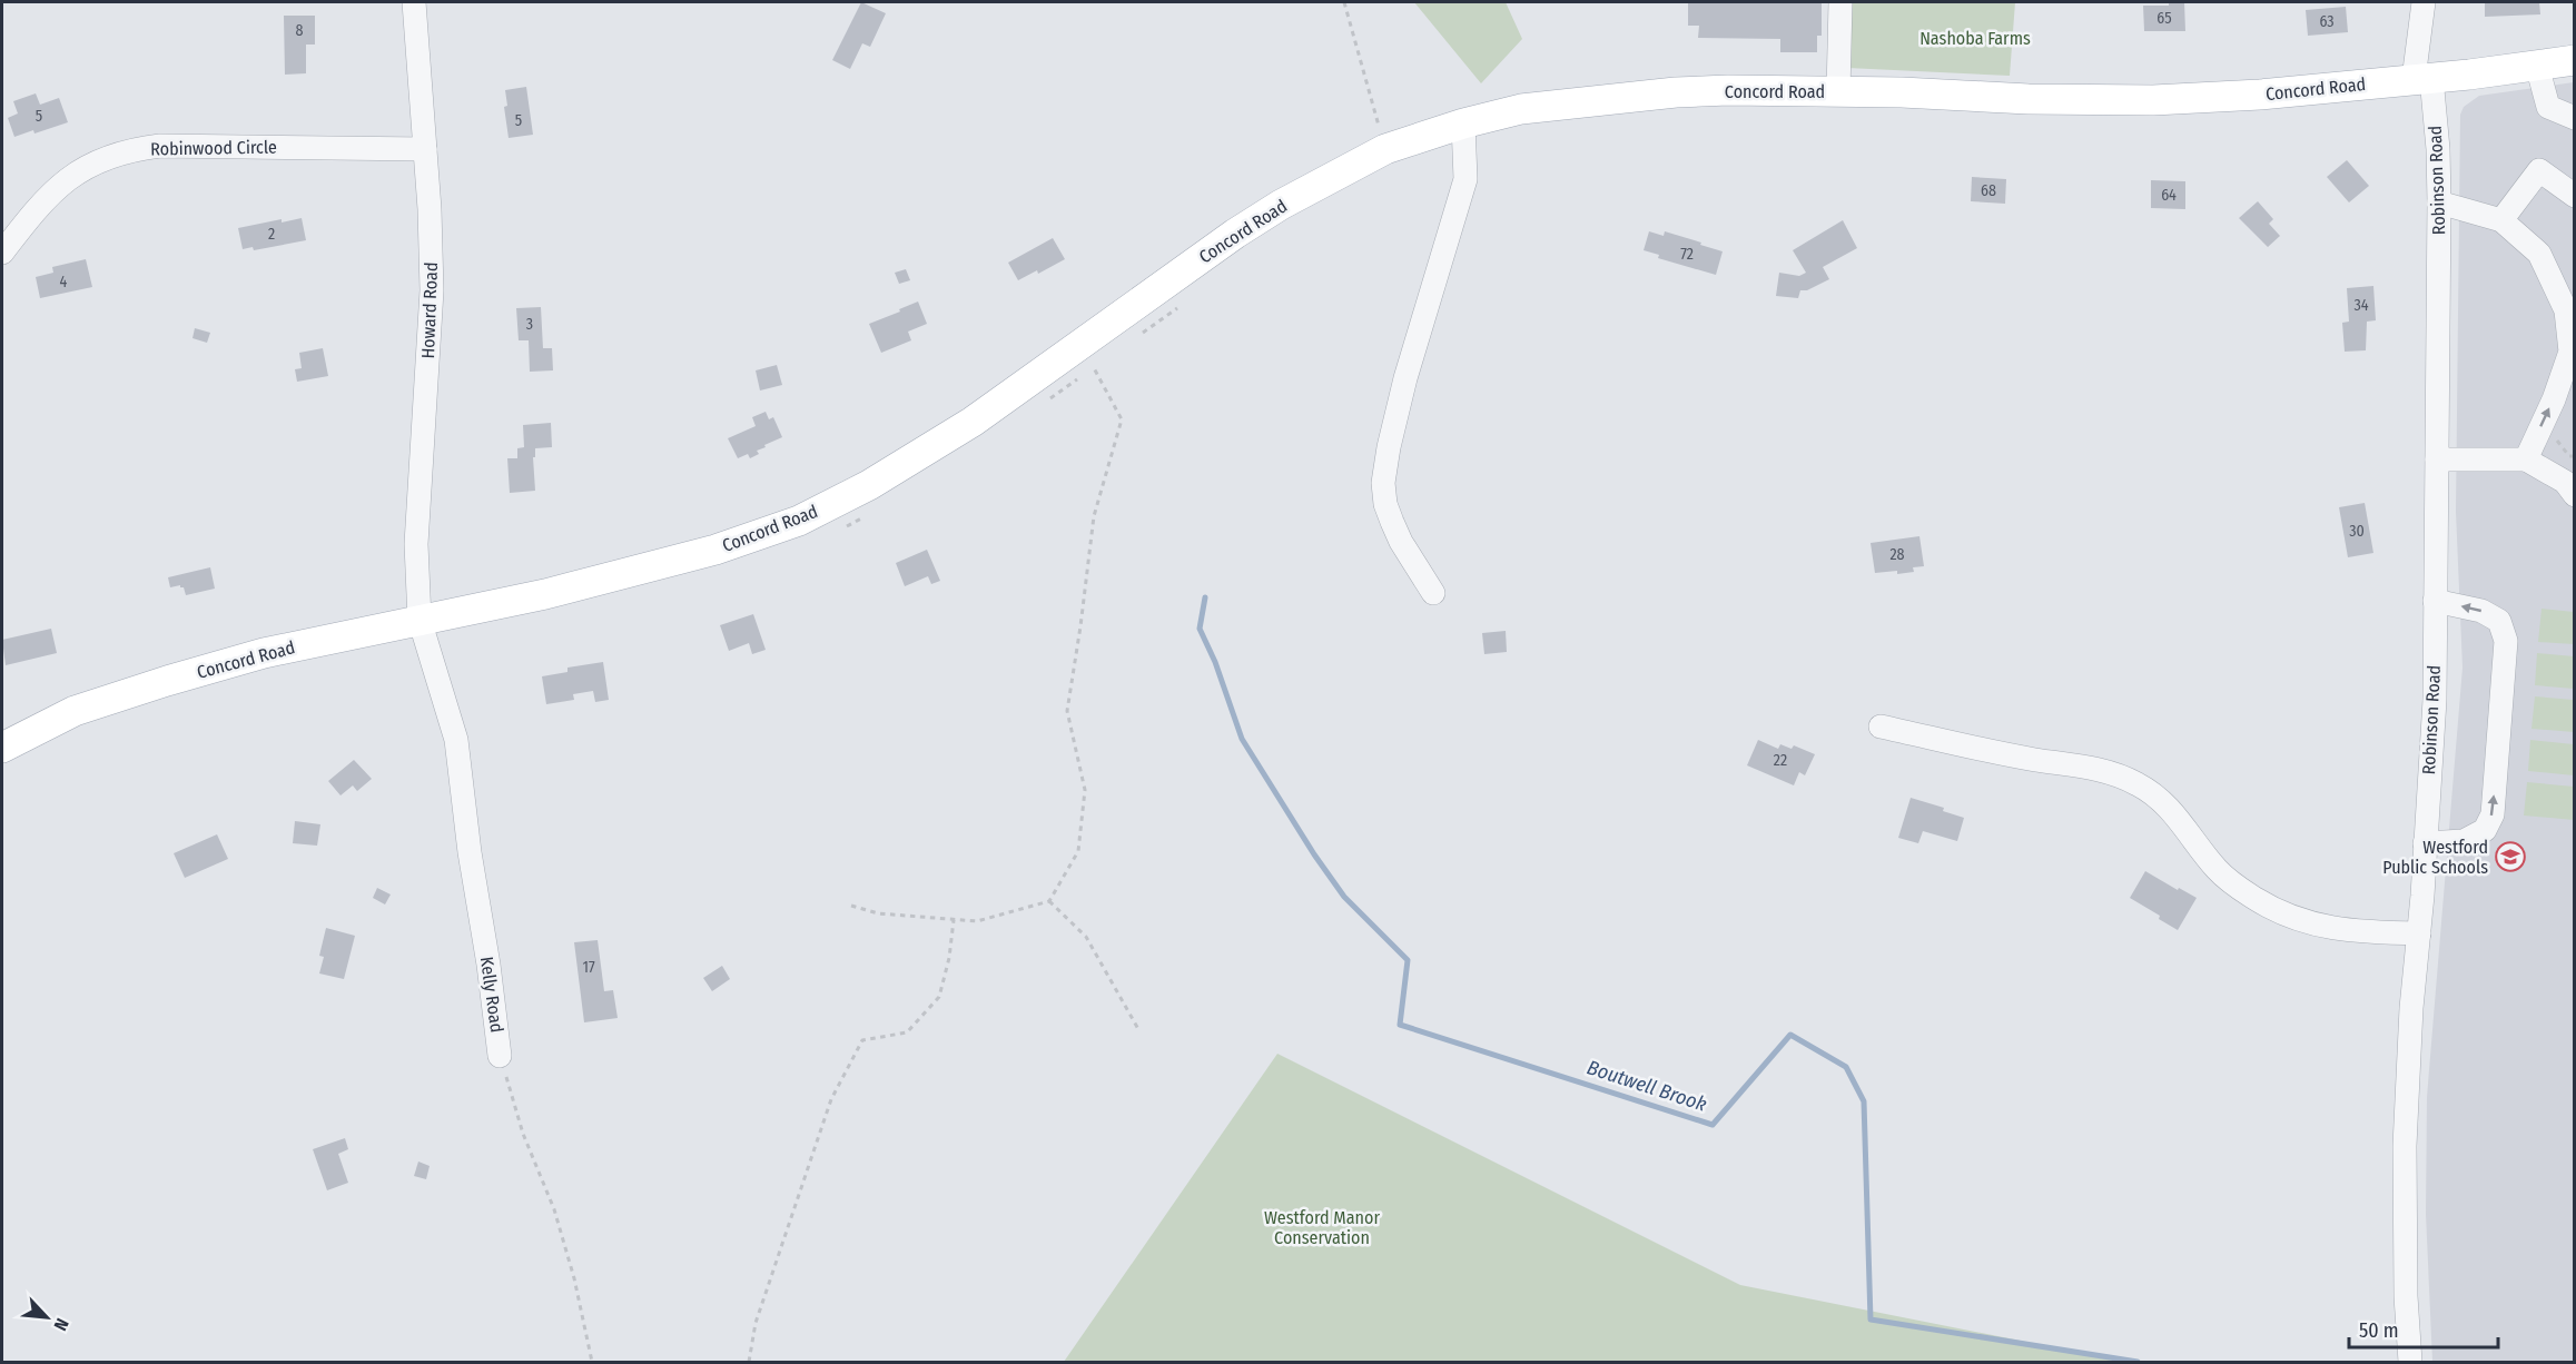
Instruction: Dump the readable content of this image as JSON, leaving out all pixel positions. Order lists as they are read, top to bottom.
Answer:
{
  "streets": {
    "main road": ["Concord Road"],
    "street": [
      "Robinwood Circle",
      "Robinson Road",
      "Howard Road",
      "Kelly Road"
    ]
  },
  "crossings": [
    ["Concord Road", "Robinson Road"],
    ["Concord Road", "Howard Road"],
    ["Concord Road", "Kelly Road"],
    ["Robinwood Circle", "Howard Road"],
    ["Howard Road", "Kelly Road"]
  ],
  "water": ["Boutwell Brook"],
  "parks": ["Nashoba Farms", "Westford Manor Conservation"],
  "places": {
    "school or university": ["Westford Public Schools"]
  },
  "house_numbers": [
    "65",
    "63",
    "8",
    "5",
    "5",
    "68",
    "64",
    "2",
    "72",
    "4",
    "34",
    "3",
    "30",
    "28",
    "22",
    "17"
  ],
  "scale_bar": "50 m",
  "north": "bottom right"
}
